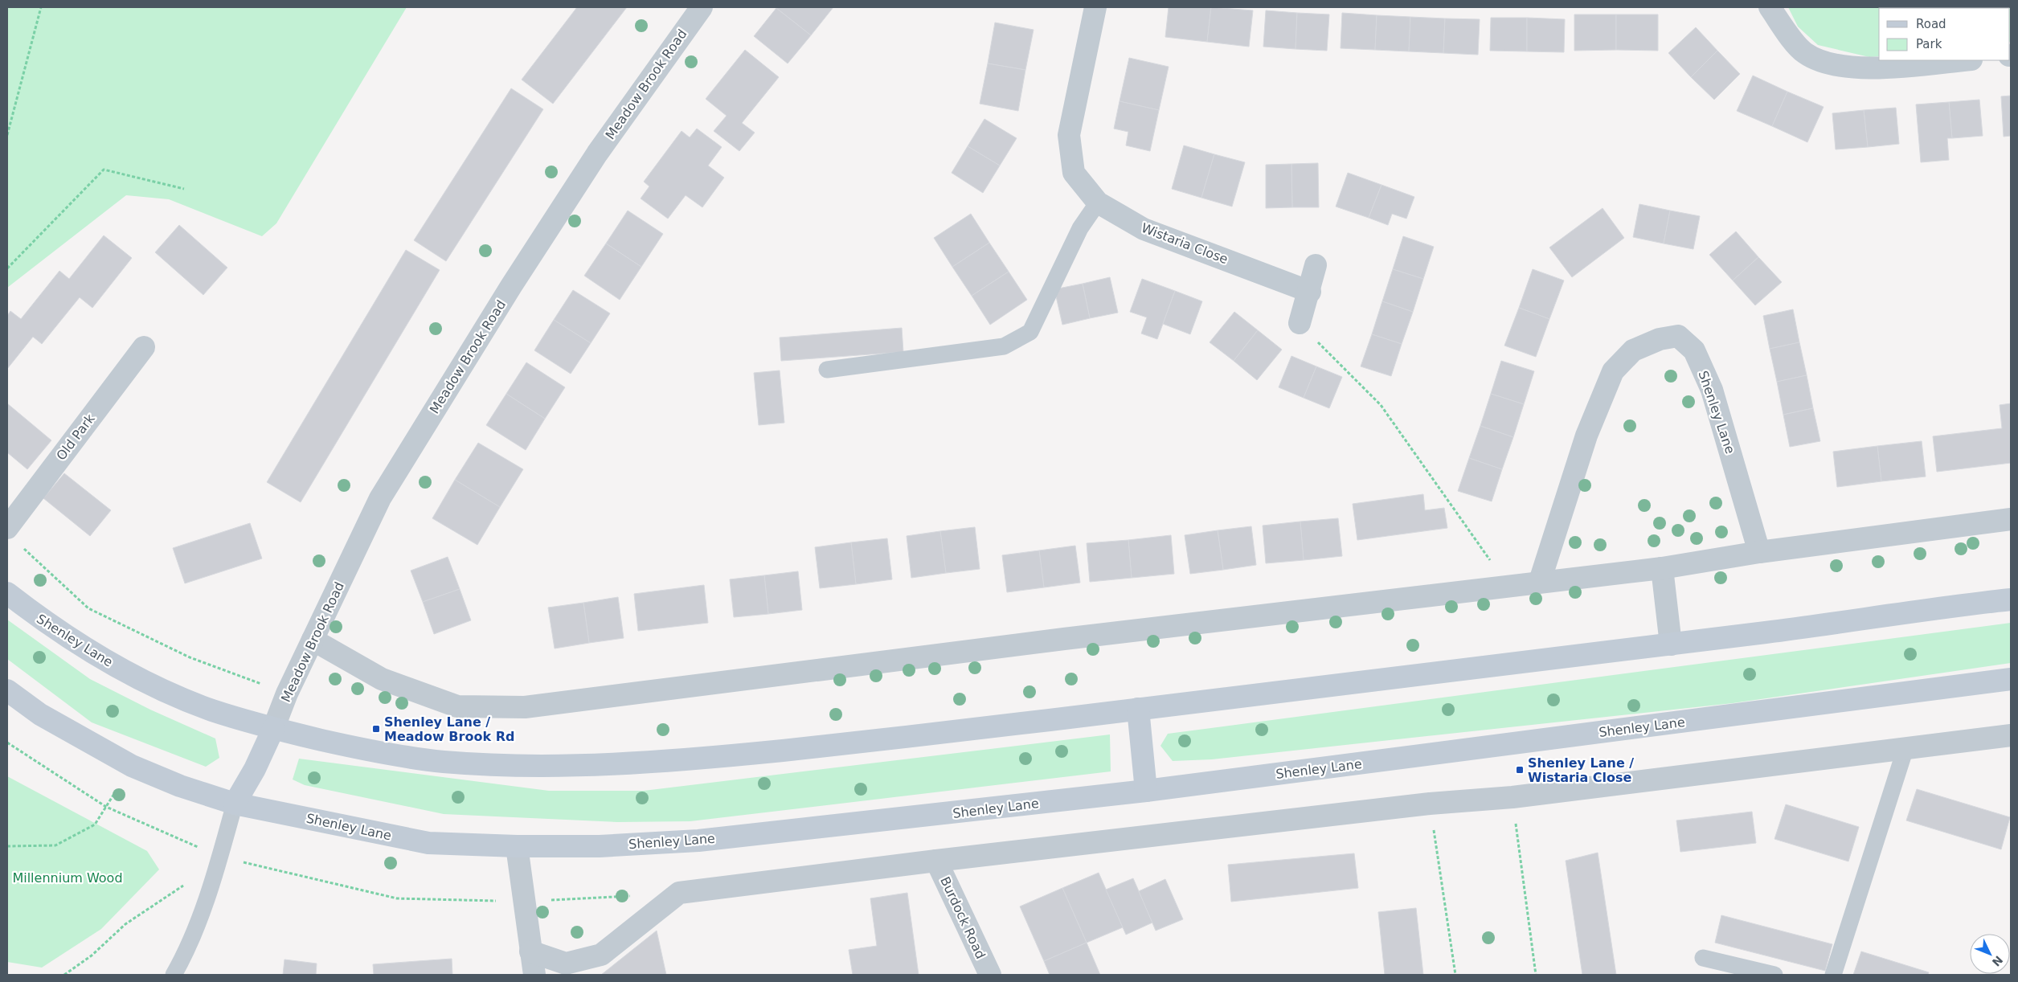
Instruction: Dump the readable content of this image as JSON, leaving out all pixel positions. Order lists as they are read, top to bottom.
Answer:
{
  "streets": {
    "main road": ["Shenley Lane"],
    "street": [
      "Meadow Brook Road",
      "Wistaria Close",
      "Old Park",
      "Burdock Road"
    ]
  },
  "crossings": [
    ["Meadow Brook Road", "Shenley Lane"]
  ],
  "parks": ["Millennium Wood"],
  "places": {
    "transit": ["Shenley Lane / Meadow Brook Rd", "Shenley Lane / Wistaria Close"]
  },
  "legend": ["Road", "Park"],
  "north": "bottom right"
}
